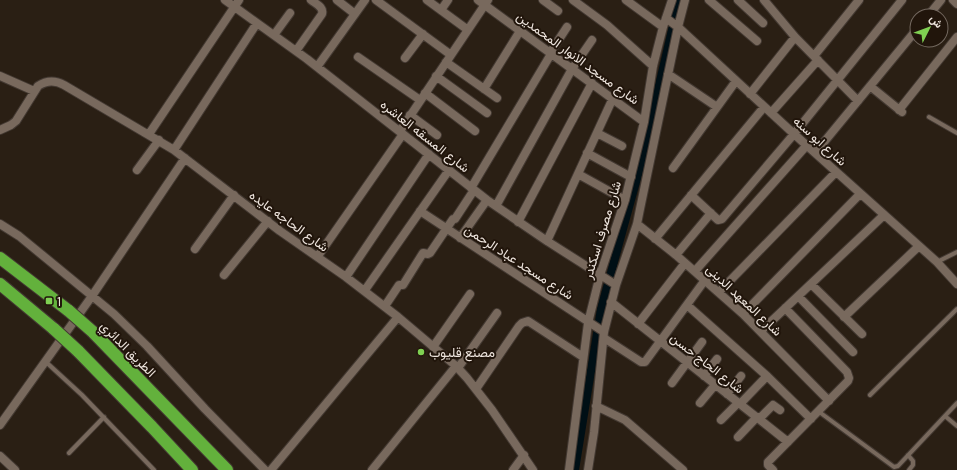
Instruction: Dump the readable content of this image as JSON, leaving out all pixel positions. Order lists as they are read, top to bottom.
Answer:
{
  "streets": {
    "highway": ["الطريق الدائري"],
    "street": [
      "شارع مسجد الانوار المحمدين",
      "شارع المسقه العاشره",
      "شارع ابو سنه",
      "شارع الحاجه عايده",
      "شارع مصرف اسكندر",
      "شارع مسجد عباد الرحمن",
      "شارع المعهد الدينى",
      "شارع الحاج حسن"
    ]
  },
  "crossings": [
    ["شارع مسجد الانوار المحمدين", "شارع مصرف اسكندر"],
    ["شارع المسقه العاشره", "شارع مصرف اسكندر"],
    ["شارع ابو سنه", "شارع مصرف اسكندر"],
    ["شارع مصرف اسكندر", "شارع مسجد عباد الرحمن"],
    ["شارع مسجد عباد الرحمن", "شارع الحاج حسن"]
  ],
  "places": {
    "transit": ["1"],
    "other": ["مصنع قليوب"]
  },
  "north": "top right"
}
